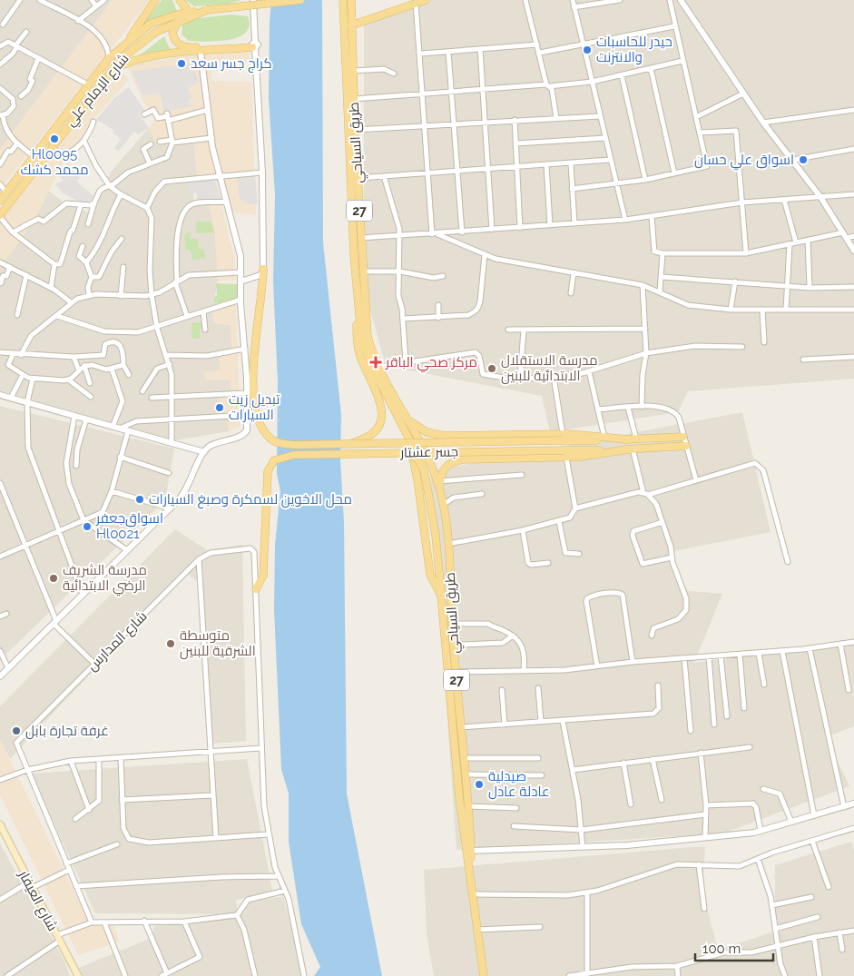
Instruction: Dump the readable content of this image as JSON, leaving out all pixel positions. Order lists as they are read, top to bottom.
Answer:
{
  "streets": {
    "main road": [
      "شارع الإمام علي",
      "طريق السياحي",
      "27",
      "جسر عشتار",
      "شارع العيفار"
    ],
    "street": ["شارع المدارس"]
  },
  "crossings": [
    ["جسر عشتار", "شارع المدارس"]
  ],
  "places": {
    "other": [
      "حيدر للحاسبات والانترنت",
      "كراج جسر سعد",
      "Hl0095 محمد كشك",
      "اسواق علي حسان",
      "مدرسة الاستقلال الابتدائية للبنين",
      "تبديل زيت السيارات",
      "محل الاخوين لسمكرة وصبغ السيارات",
      "اسواق‌جعفر Hl0021",
      "مدرسة الشريف الرضي الابتدائية",
      "متوسطة الشرقية للبنين",
      "غرفة تجارة بابل",
      "صيدلية عادلة عادل"
    ],
    "health": ["مركز صحي الباقر"]
  },
  "scale_bar": "100 m"
}
